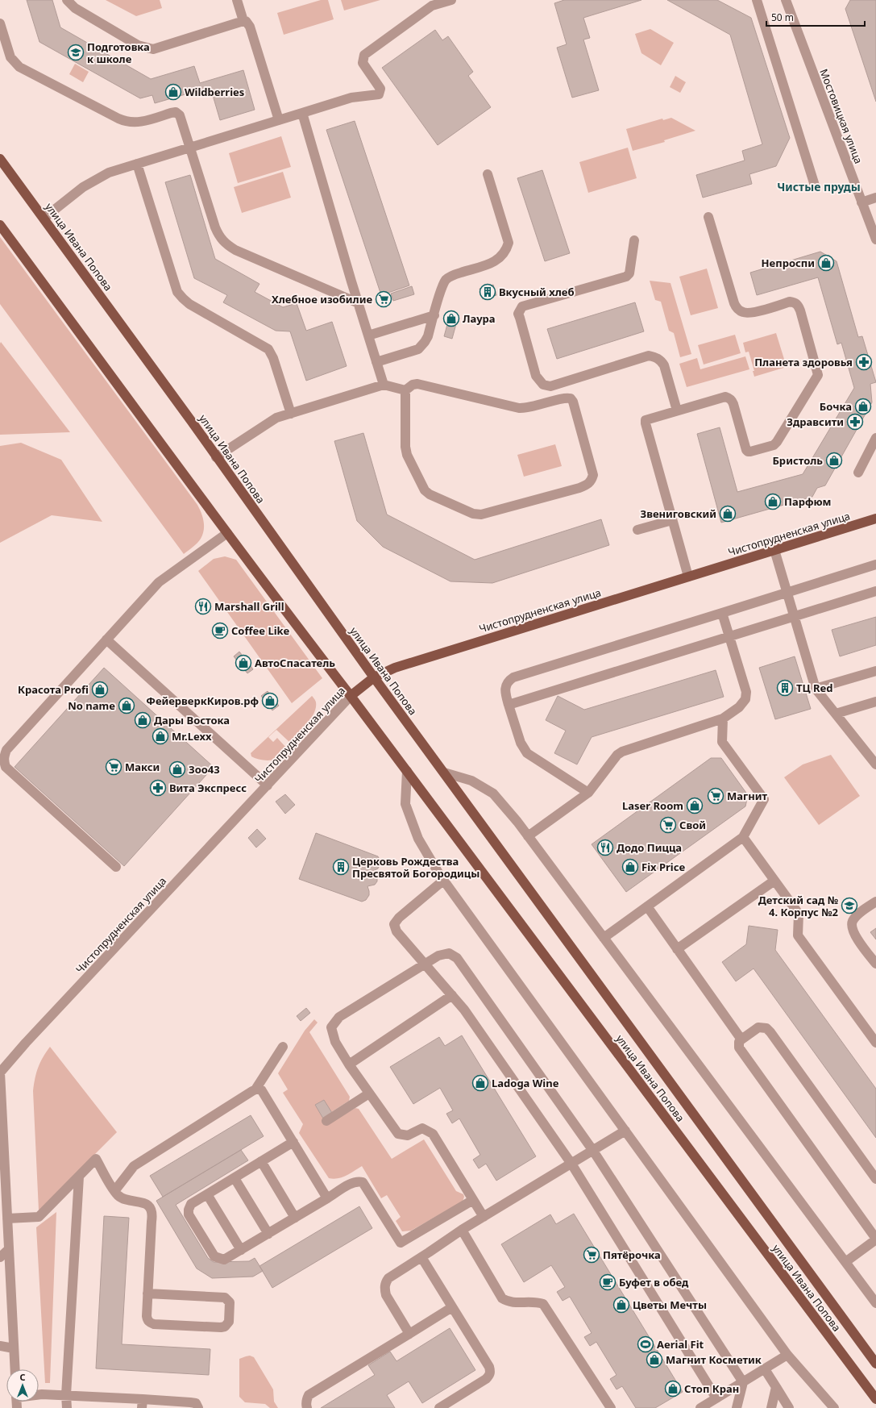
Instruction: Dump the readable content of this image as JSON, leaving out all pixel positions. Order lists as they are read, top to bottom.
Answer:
{
  "streets": {
    "main road": ["улица Ивана Попова", "Чистопрудненская улица"],
    "street": ["Мостовицкая улица"]
  },
  "crossings": [
    ["улица Ивана Попова", "Чистопрудненская улица"]
  ],
  "districts": ["Чистые пруды"],
  "places": {
    "school or university": ["Подготовка к школе", "Детский сад № 4. Корпус №2"],
    "shop": [
      "Wildberries",
      "Непроспи",
      "Лаура",
      "Бочка",
      "Бристоль",
      "Парфюм",
      "Звениговский",
      "АвтоСпасатель",
      "Красота Profi",
      "ФейерверкКиров.рф",
      "No name",
      "Дары Востока",
      "Mr.Lexx",
      "Зоо43",
      "Laser Room",
      "Fix Price",
      "Ladoga Wine",
      "Цветы Мечты",
      "Магнит Косметик",
      "Стоп Кран"
    ],
    "building": ["Вкусный хлеб", "ТЦ Red", "Церковь Рождества Пресвятой Богородицы"],
    "supermarket": [
      "Хлебное изобилие",
      "Макси",
      "Магнит",
      "Свой",
      "Пятёрочка"
    ],
    "pharmacy": ["Планета здоровья", "Здравсити", "Вита Экспресс"],
    "restaurant": ["Marshall Grill", "Додо Пицца"],
    "cafe": ["Coffee Like", "Буфет в обед"],
    "sports": ["Aerial Fit"]
  },
  "scale_bar": "50 m",
  "north": "top"
}
